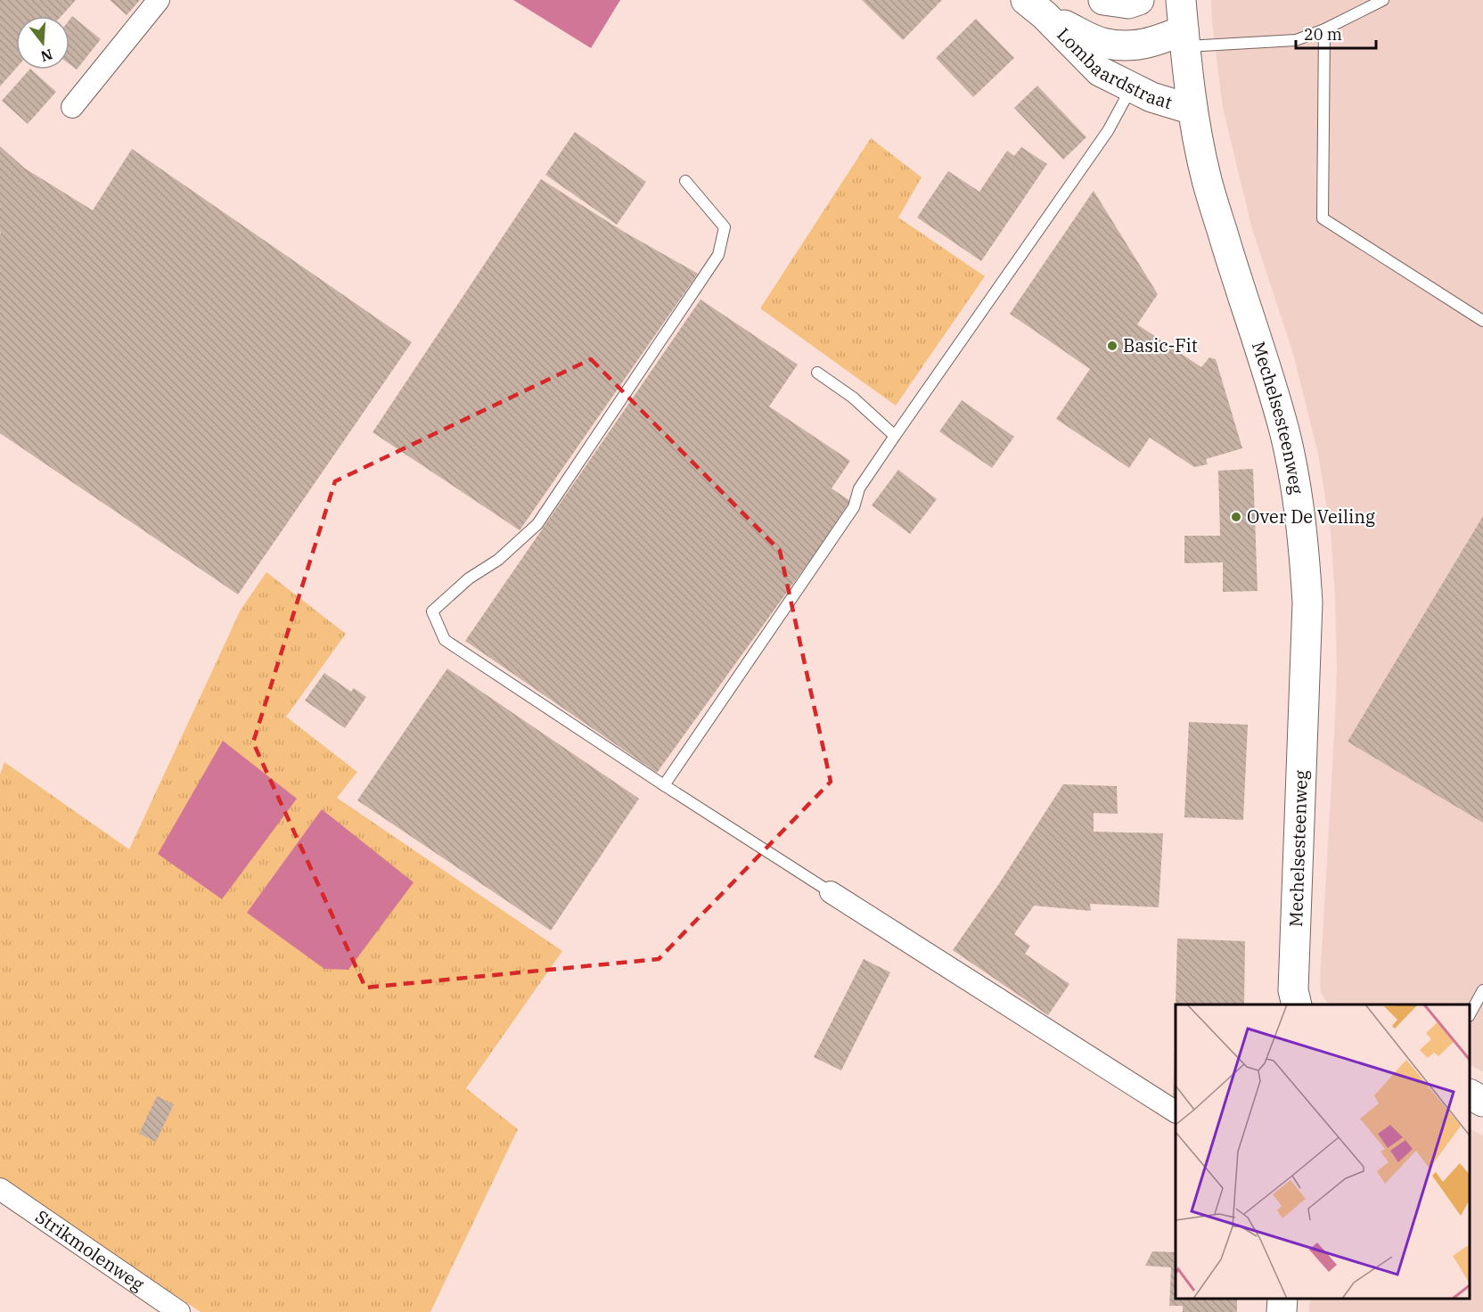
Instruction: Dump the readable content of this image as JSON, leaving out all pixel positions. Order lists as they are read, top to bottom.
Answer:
{
  "streets": {
    "street": ["Lombaardstraat", "Mechelsesteenweg", "Strikmolenweg"]
  },
  "crossings": [
    ["Lombaardstraat", "Mechelsesteenweg"]
  ],
  "places": ["Basic-Fit", "Over De Veiling"],
  "scale_bar": "20 m",
  "north": "bottom"
}
